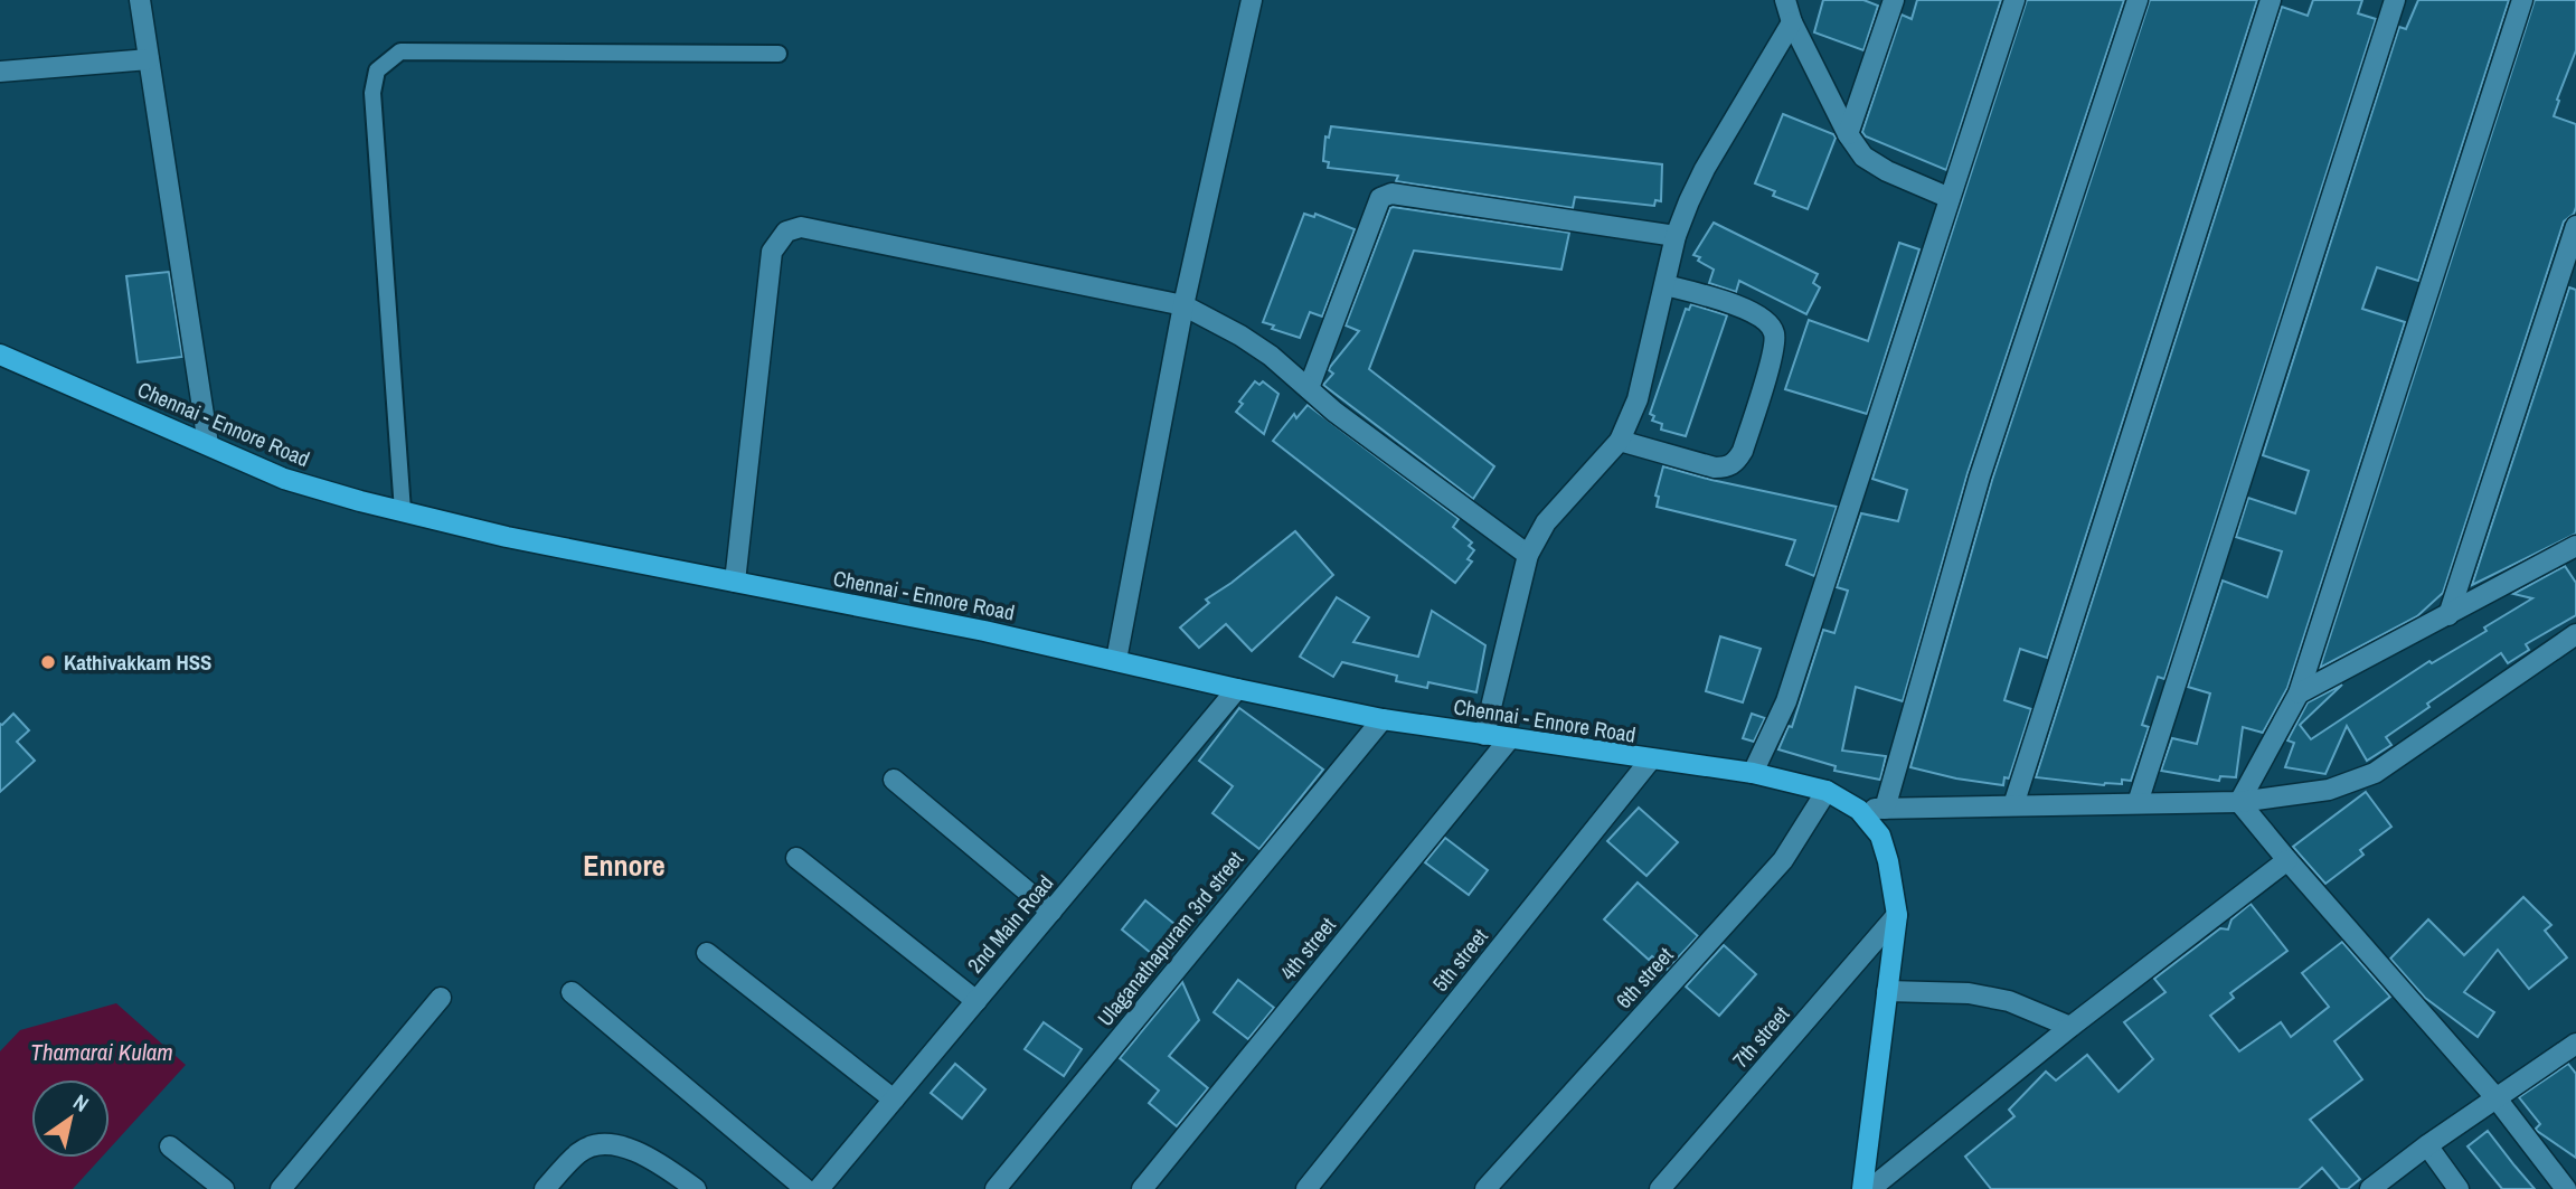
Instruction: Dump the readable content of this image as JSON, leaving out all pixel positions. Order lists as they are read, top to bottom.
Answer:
{
  "streets": {
    "main road": ["Chennai - Ennore Road"],
    "street": [
      "2nd Main Road",
      "Ulaganathapuram 3rd street",
      "4th street",
      "5th street",
      "6th street",
      "7th street"
    ]
  },
  "crossings": [
    ["Chennai - Ennore Road", "2nd Main Road"],
    ["Chennai - Ennore Road", "Ulaganathapuram 3rd street"],
    ["Chennai - Ennore Road", "4th street"],
    ["Chennai - Ennore Road", "5th street"],
    ["Chennai - Ennore Road", "6th street"]
  ],
  "districts": ["Ennore"],
  "water": ["Thamarai Kulam"],
  "places": ["Kathivakkam HSS"],
  "north": "top right"
}
